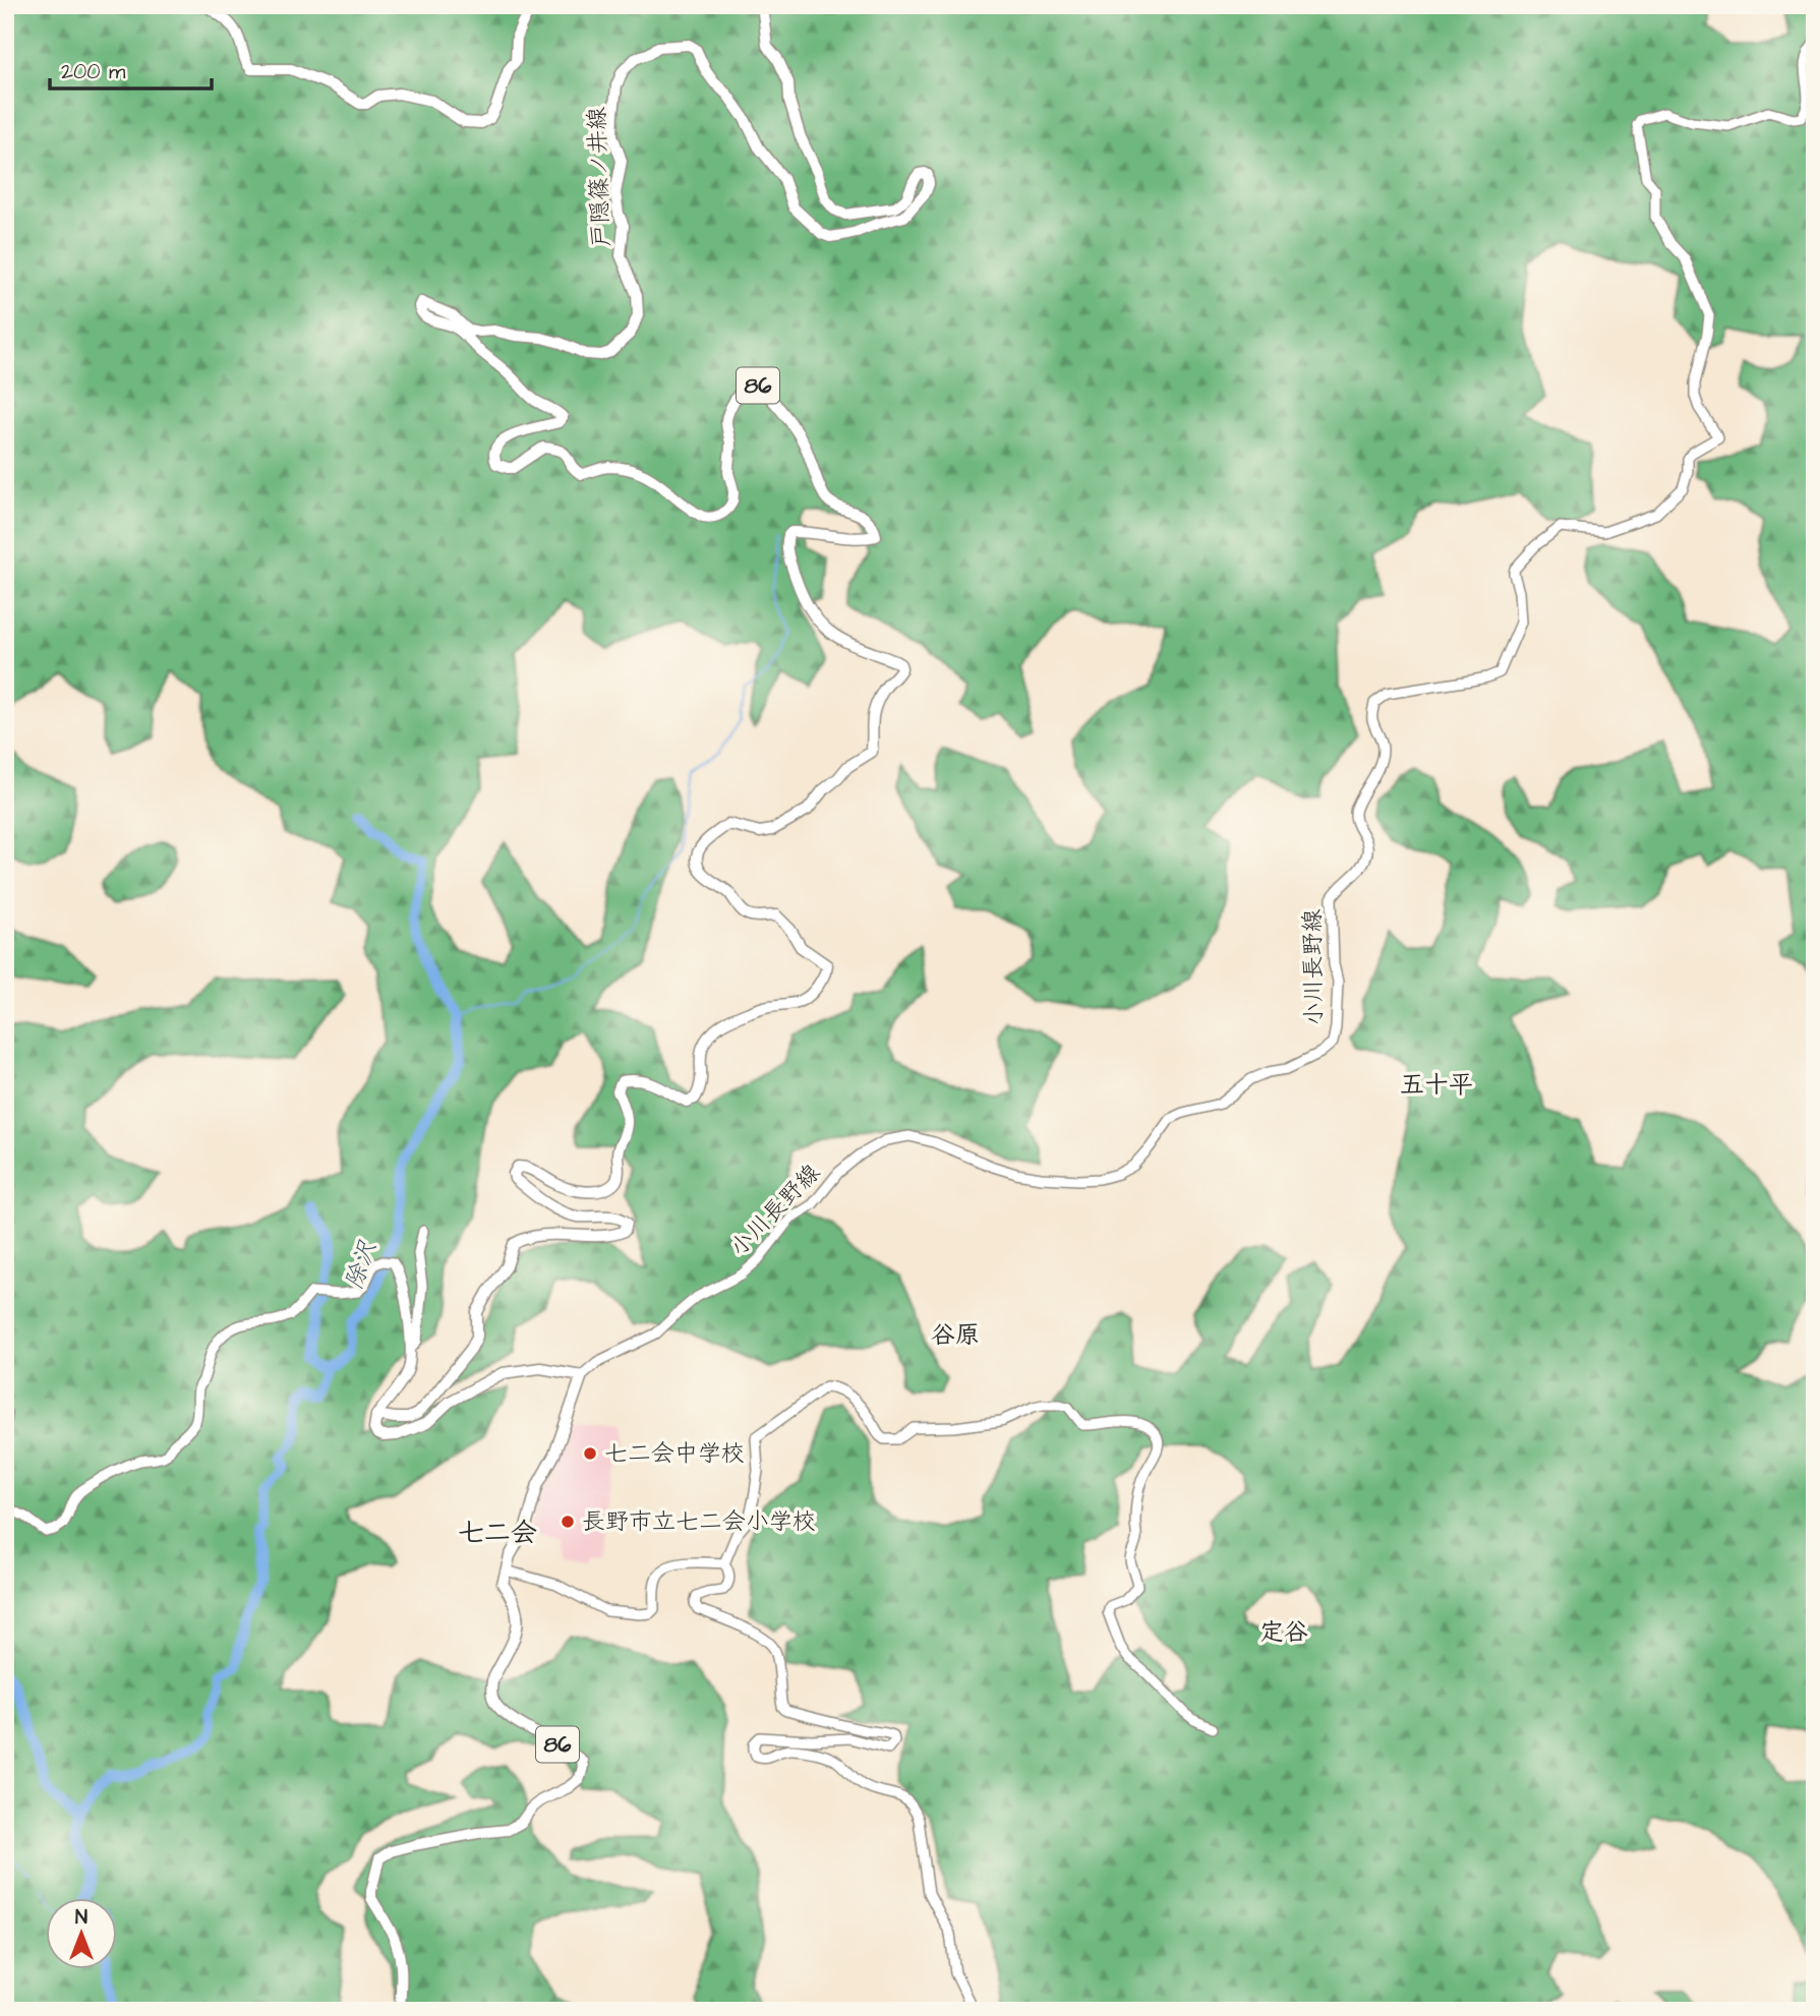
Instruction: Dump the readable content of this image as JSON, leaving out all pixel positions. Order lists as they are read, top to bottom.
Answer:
{
  "streets": {
    "main road": ["戸隠篠ノ井線", "86", "小川長野線"]
  },
  "districts": [
    "五十平",
    "谷原",
    "七二会",
    "定谷"
  ],
  "water": ["除沢"],
  "places": ["七二会中学校", "長野市立七二会小学校"],
  "scale_bar": "200 m",
  "north": "top"
}
